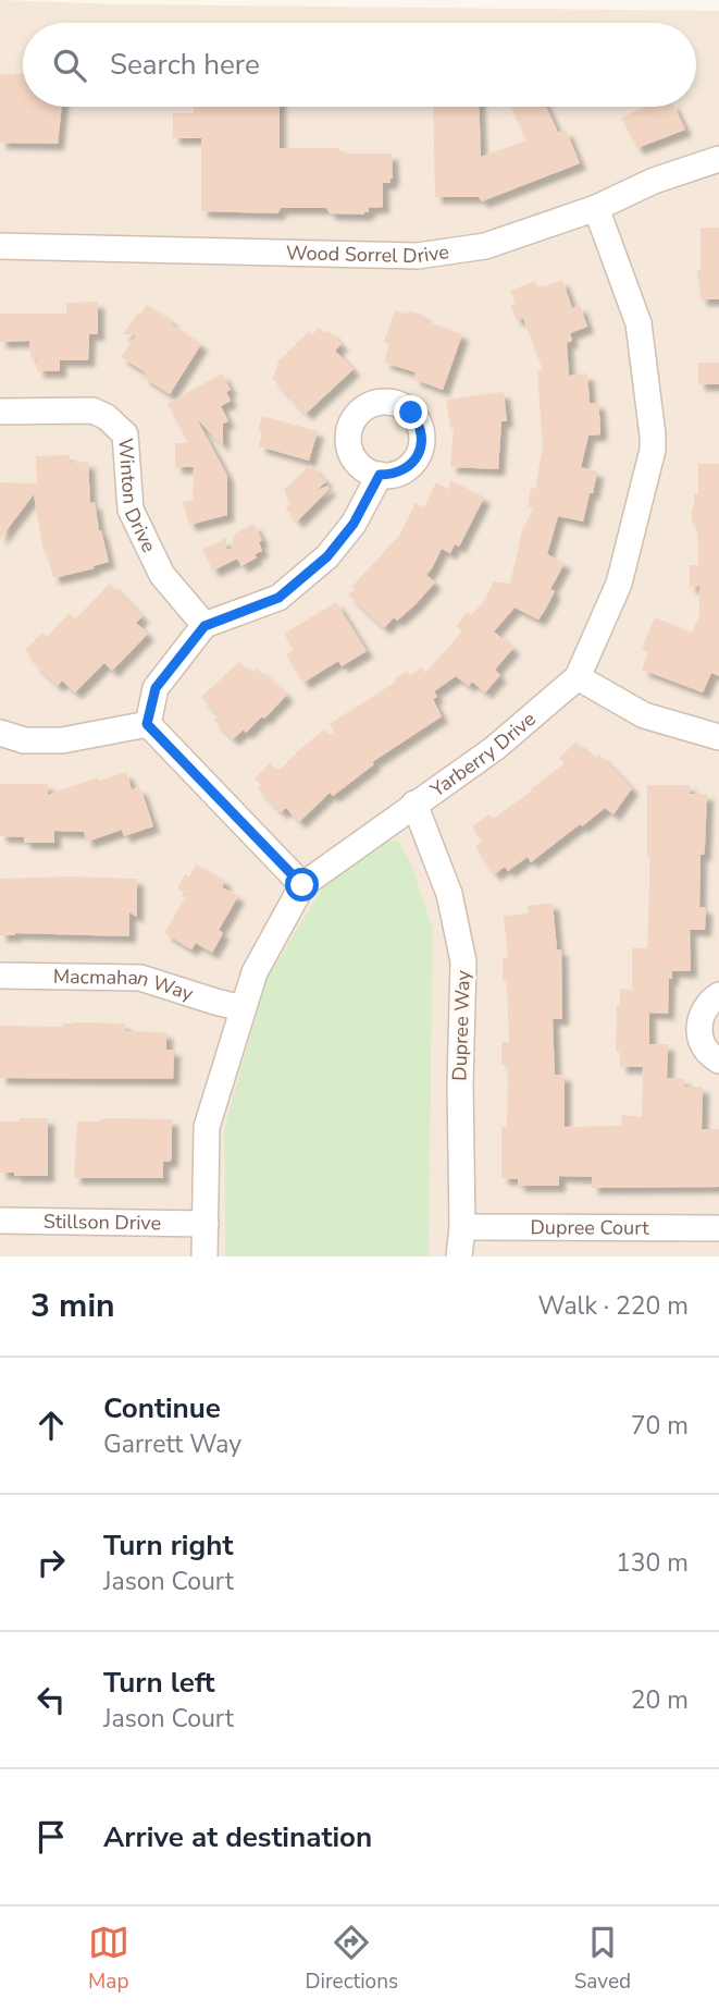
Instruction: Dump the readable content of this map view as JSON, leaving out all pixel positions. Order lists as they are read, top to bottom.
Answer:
{
  "streets": {
    "street": [
      "Wood Sorrel Drive",
      "Winton Drive",
      "Yarberry Drive",
      "Macmahan Way",
      "Dupree Way",
      "Stillson Drive",
      "Dupree Court"
    ]
  },
  "crossings": [
    ["Wood Sorrel Drive", "Yarberry Drive"],
    ["Yarberry Drive", "Macmahan Way"],
    ["Yarberry Drive", "Dupree Way"],
    ["Yarberry Drive", "Stillson Drive"],
    ["Dupree Way", "Dupree Court"]
  ],
  "page": {
    "search": "Search here",
    "heading": ["3 min", "Walk · 220 m"],
    "list": [
      ["Continue", "Garrett Way", "70 m"],
      ["Turn right", "Jason Court", "130 m"],
      ["Turn left", "Jason Court", "20 m"],
      "Arrive at destination"
    ],
    "nav": ["Map", "Directions", "Saved"]
  }
}
